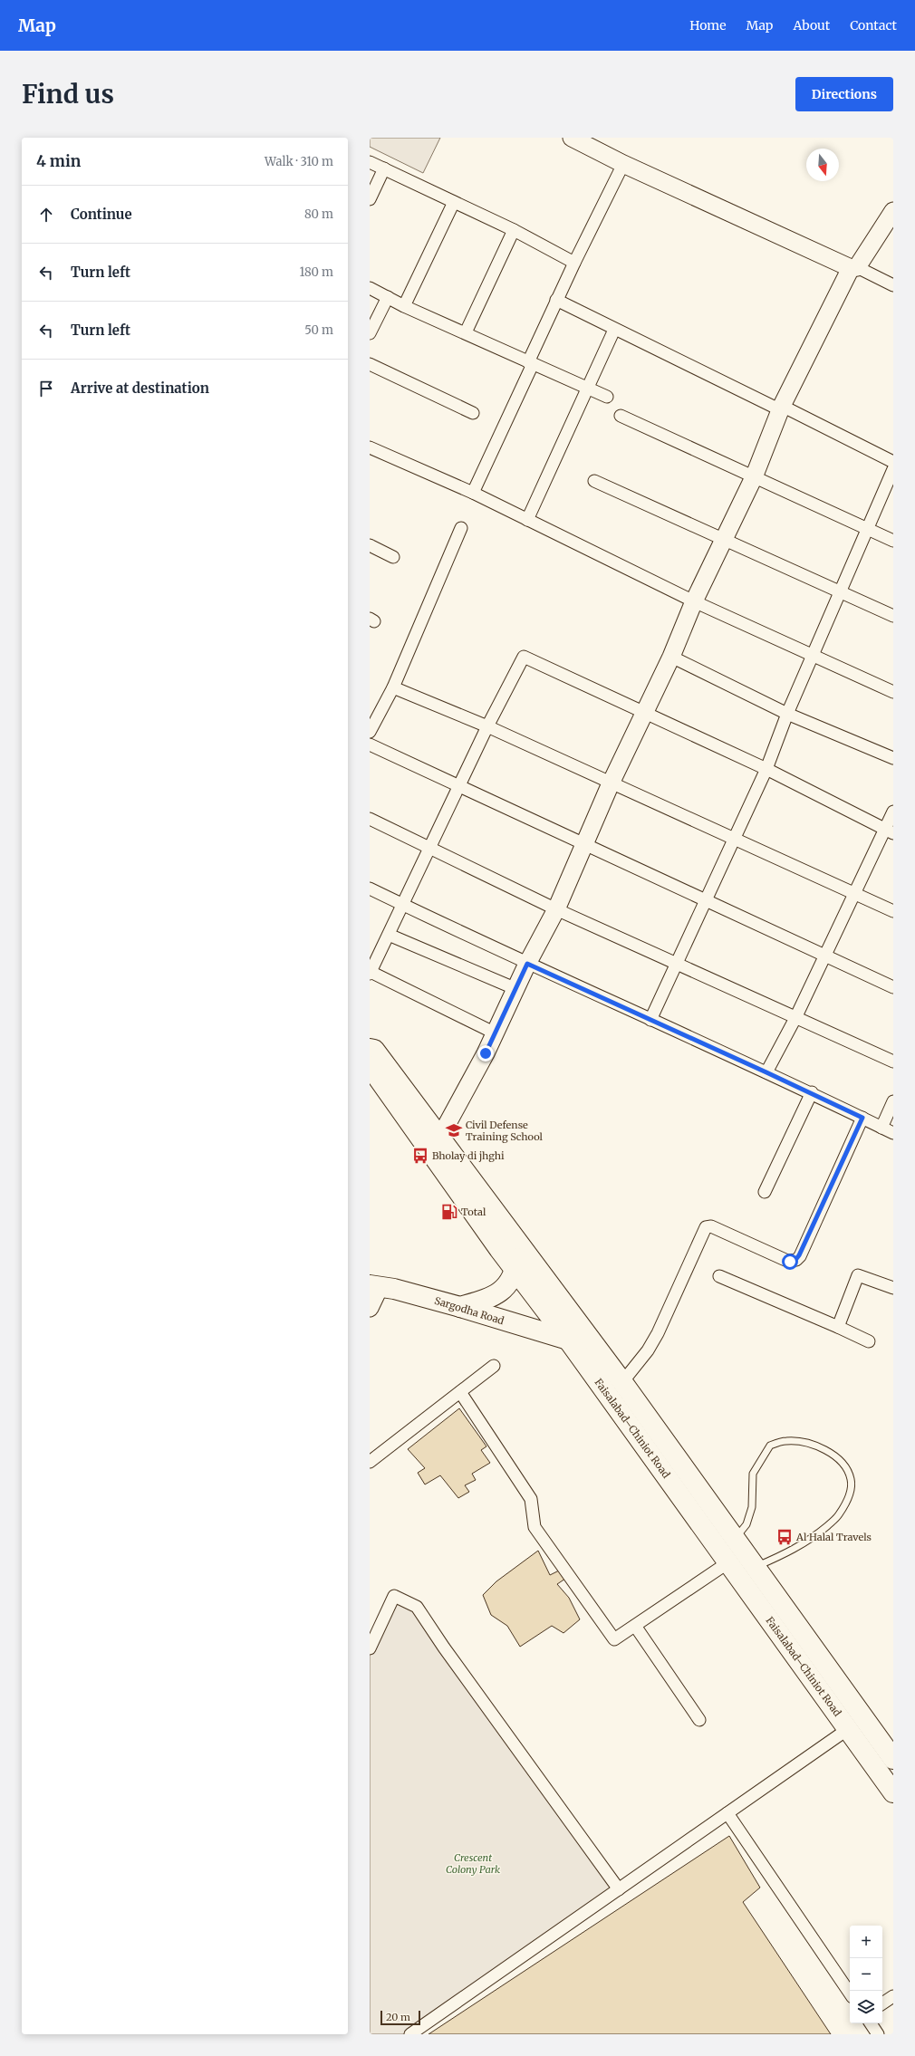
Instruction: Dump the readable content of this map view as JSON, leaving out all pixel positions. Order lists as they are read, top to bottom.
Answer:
{
  "streets": {
    "highway": ["Sargodha Road", "Faisalabad–Chiniot Road"]
  },
  "crossings": [
    ["Sargodha Road", "Faisalabad–Chiniot Road"]
  ],
  "parks": ["Crescent Colony Park"],
  "places": {
    "school or university": ["Civil Defense Training School"],
    "bus stop": ["Bholay di jhghi", "Al Halal Travels"],
    "fuel station": ["Total"]
  },
  "scale_bar": "20 m",
  "north": "bottom",
  "page": {
    "header": "Map",
    "nav": [
      "Home",
      "Map",
      "About",
      "Contact"
    ],
    "buttons": "Directions",
    "title": "Find us",
    "heading": ["4 min", "Walk · 310 m"],
    "list": [
      ["Continue", "80 m"],
      ["Turn left", "180 m"],
      ["Turn left", "50 m"],
      "Arrive at destination"
    ],
    "map_buttons": ["+", "−"],
    "scale": "20 m"
  }
}
